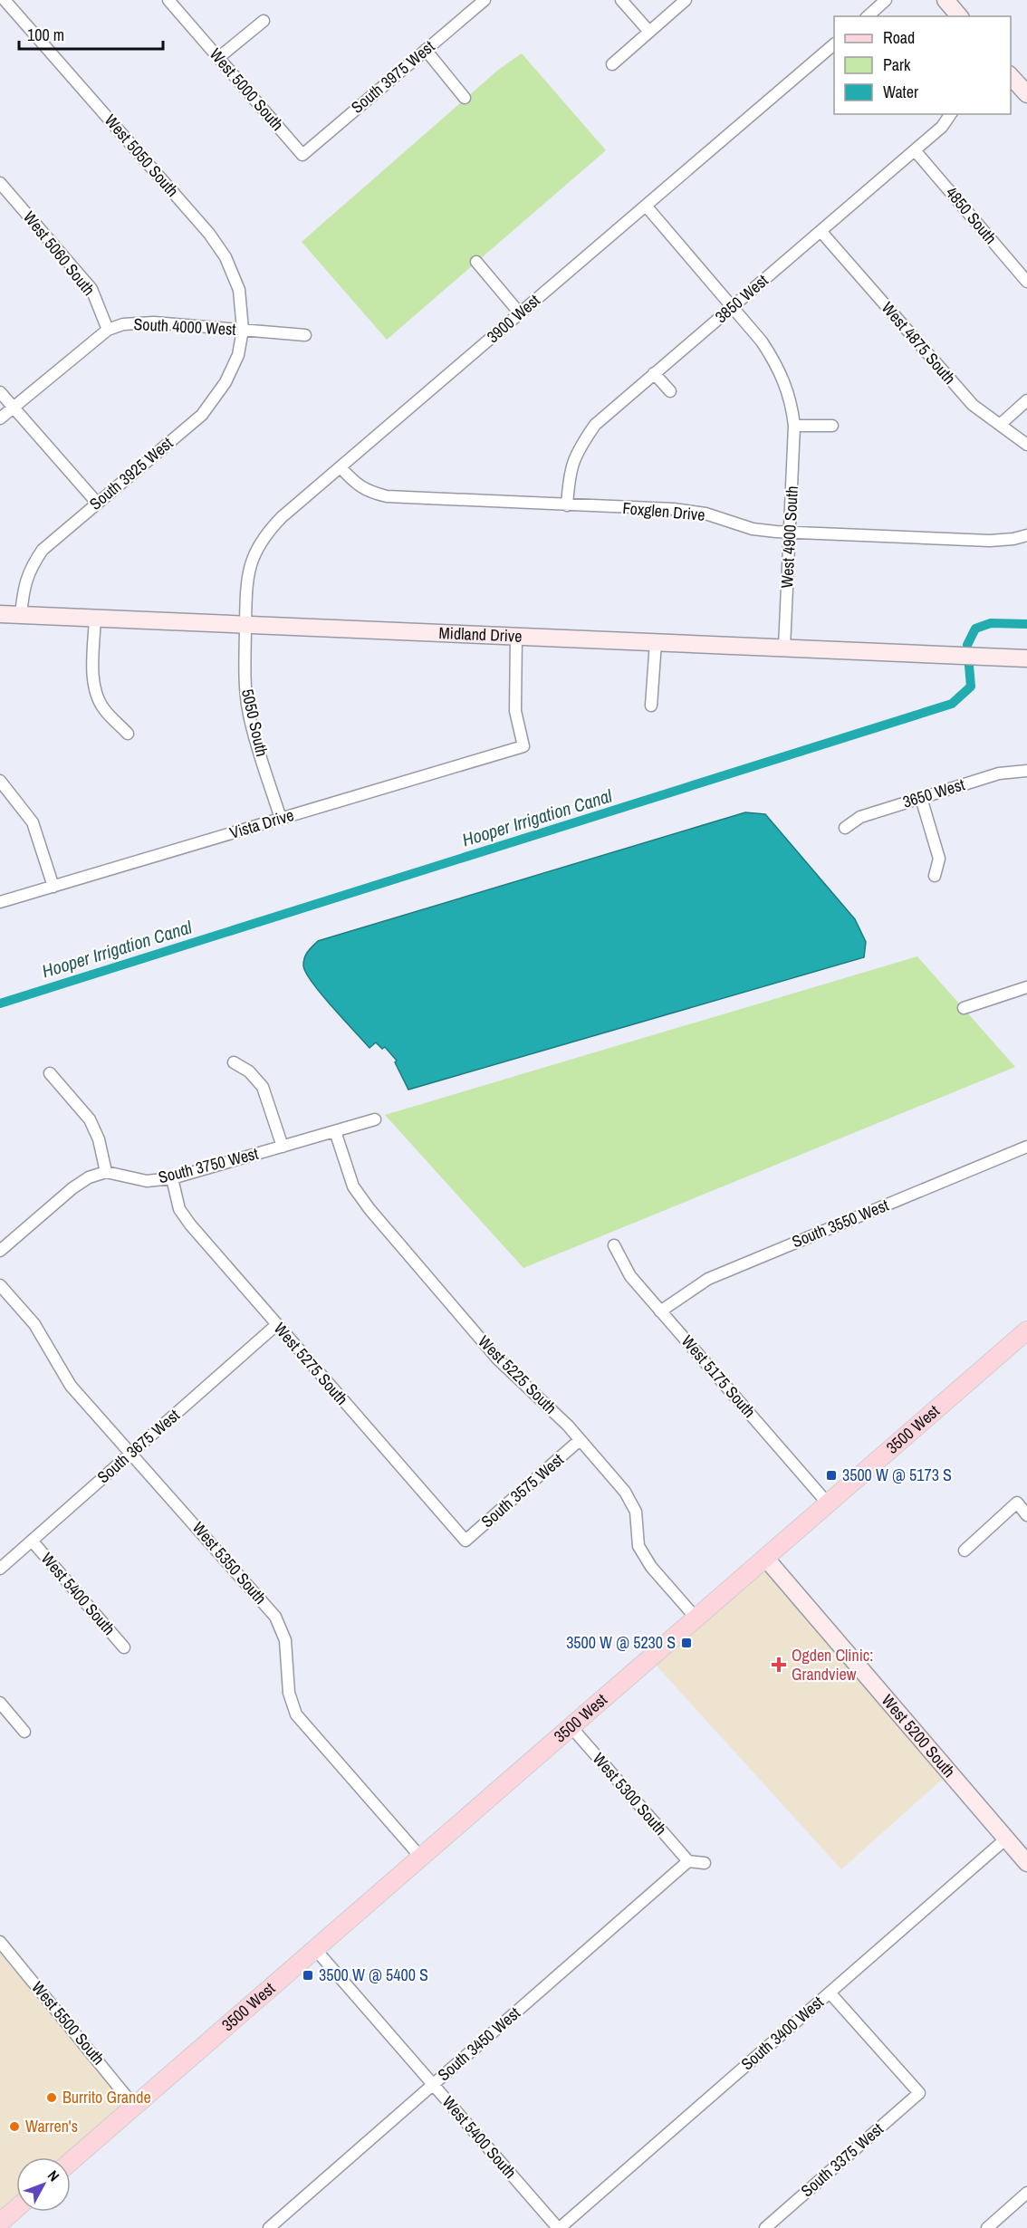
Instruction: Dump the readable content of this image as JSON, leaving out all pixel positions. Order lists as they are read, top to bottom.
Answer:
{
  "streets": {
    "main road": ["3500 West"],
    "street": [
      "South 3975 West",
      "West 5000 South",
      "West 5050 South",
      "4850 South",
      "West 5060 South",
      "3850 West",
      "3900 West",
      "South 4000 West",
      "West 4875 South",
      "South 3925 West",
      "Foxglen Drive",
      "West 4900 South",
      "Midland Drive",
      "5050 South",
      "3650 West",
      "Vista Drive",
      "South 3750 West",
      "South 3550 West",
      "West 5275 South",
      "West 5225 South",
      "West 5175 South",
      "South 3675 West",
      "South 3575 West",
      "West 5350 South",
      "West 5400 South",
      "West 5200 South",
      "West 5300 South",
      "West 5500 South",
      "South 3400 West",
      "South 3450 West",
      "South 3375 West"
    ]
  },
  "crossings": [
    ["South 3975 West", "West 5000 South"],
    ["West 5050 South", "South 4000 West"],
    ["West 5050 South", "South 3925 West"],
    ["4850 South", "3850 West"],
    ["West 5060 South", "South 4000 West"],
    ["3850 West", "West 4875 South"],
    ["3850 West", "Foxglen Drive"],
    ["3850 West", "West 4900 South"],
    ["3900 West", "Foxglen Drive"],
    ["3900 West", "West 4900 South"],
    ["3900 West", "Midland Drive"],
    ["3900 West", "5050 South"],
    ["South 4000 West", "South 3925 West"],
    ["South 3925 West", "Midland Drive"],
    ["Foxglen Drive", "West 4900 South"],
    ["West 4900 South", "Midland Drive"],
    ["Midland Drive", "5050 South"],
    ["Midland Drive", "Vista Drive"],
    ["5050 South", "Vista Drive"],
    ["South 3750 West", "West 5275 South"],
    ["South 3750 West", "West 5225 South"],
    ["South 3550 West", "West 5175 South"],
    ["West 5275 South", "South 3675 West"],
    ["West 5275 South", "South 3575 West"],
    ["West 5225 South", "3500 West"],
    ["West 5225 South", "South 3575 West"],
    ["West 5175 South", "3500 West"],
    ["3500 West", "West 5350 South"],
    ["3500 West", "West 5400 South"],
    ["3500 West", "West 5200 South"],
    ["3500 West", "West 5300 South"],
    ["3500 West", "West 5500 South"],
    ["South 3675 West", "West 5350 South"],
    ["South 3675 West", "West 5400 South"],
    ["West 5400 South", "South 3400 West"],
    ["West 5400 South", "South 3450 West"],
    ["West 5200 South", "South 3400 West"],
    ["West 5300 South", "South 3450 West"],
    ["South 3400 West", "South 3375 West"]
  ],
  "water": ["Hooper Irrigation Canal"],
  "places": {
    "transit": ["3500 W @ 5173 S", "3500 W @ 5230 S", "3500 W @ 5400 S"],
    "health": ["Ogden Clinic: Grandview"],
    "other": ["Burrito Grande", "Warren's"]
  },
  "legend": ["Road", "Park", "Water"],
  "scale_bar": "100 m",
  "north": "top right"
}
